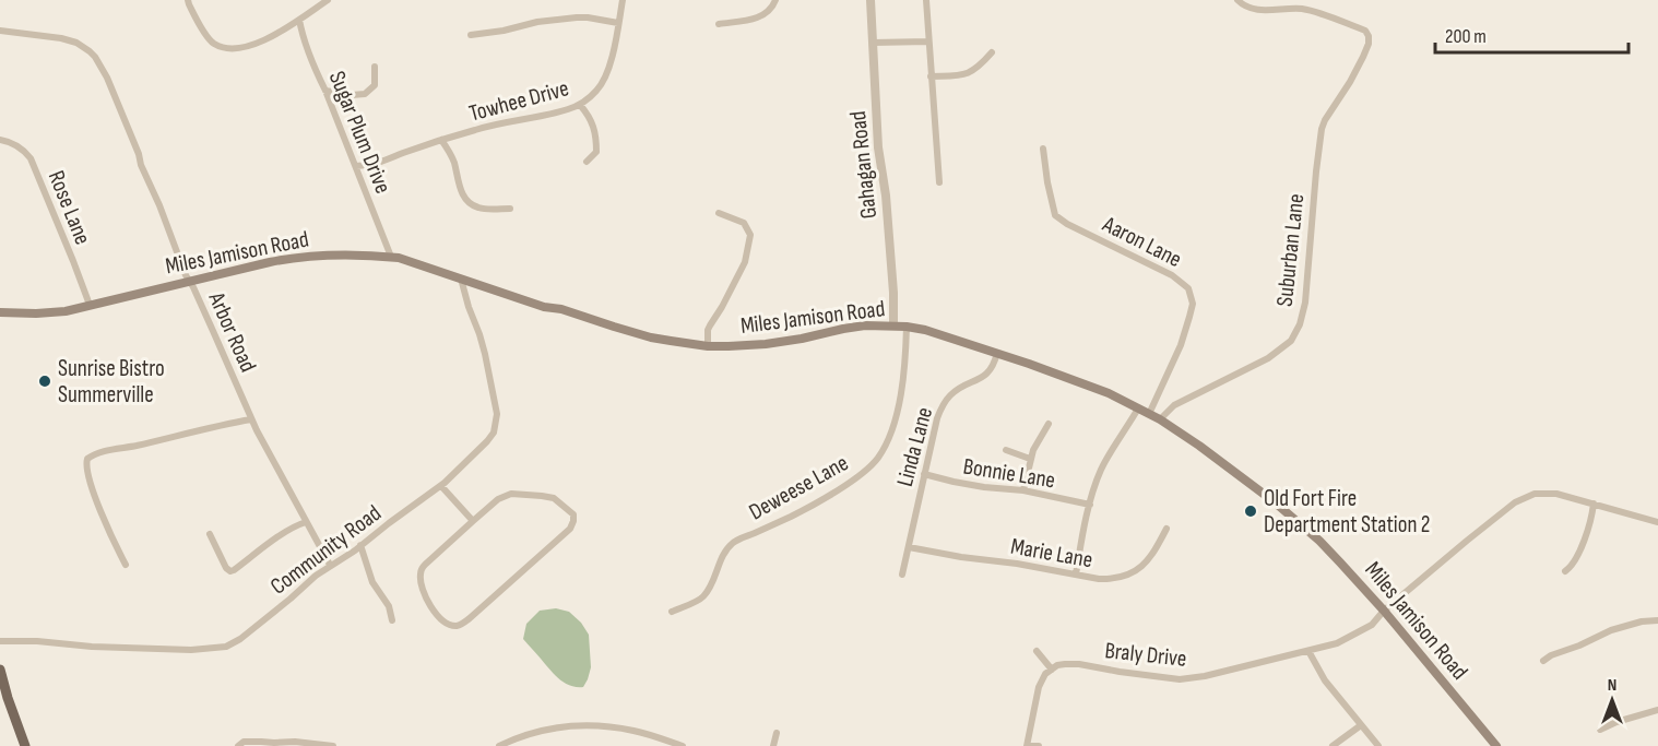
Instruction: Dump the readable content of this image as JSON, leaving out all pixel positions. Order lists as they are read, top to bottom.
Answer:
{
  "streets": {
    "main road": ["Miles Jamison Road"],
    "street": [
      "Towhee Drive",
      "Sugar Plum Drive",
      "Gahagan Road",
      "Rose Lane",
      "Aaron Lane",
      "Suburban Lane",
      "Arbor Road",
      "Linda Lane",
      "Bonnie Lane",
      "Deweese Lane",
      "Community Road",
      "Marie Lane",
      "Braly Drive"
    ]
  },
  "crossings": [
    ["Towhee Drive", "Sugar Plum Drive"],
    ["Sugar Plum Drive", "Miles Jamison Road"],
    ["Gahagan Road", "Miles Jamison Road"],
    ["Rose Lane", "Miles Jamison Road"],
    ["Aaron Lane", "Miles Jamison Road"],
    ["Suburban Lane", "Miles Jamison Road"],
    ["Miles Jamison Road", "Arbor Road"],
    ["Miles Jamison Road", "Linda Lane"],
    ["Miles Jamison Road", "Deweese Lane"],
    ["Miles Jamison Road", "Community Road"],
    ["Miles Jamison Road", "Braly Drive"],
    ["Arbor Road", "Community Road"],
    ["Linda Lane", "Bonnie Lane"],
    ["Linda Lane", "Marie Lane"]
  ],
  "places": ["Sunrise Bistro Summerville", "Old Fort Fire Department Station 2"],
  "scale_bar": "200 m",
  "north": "top"
}
